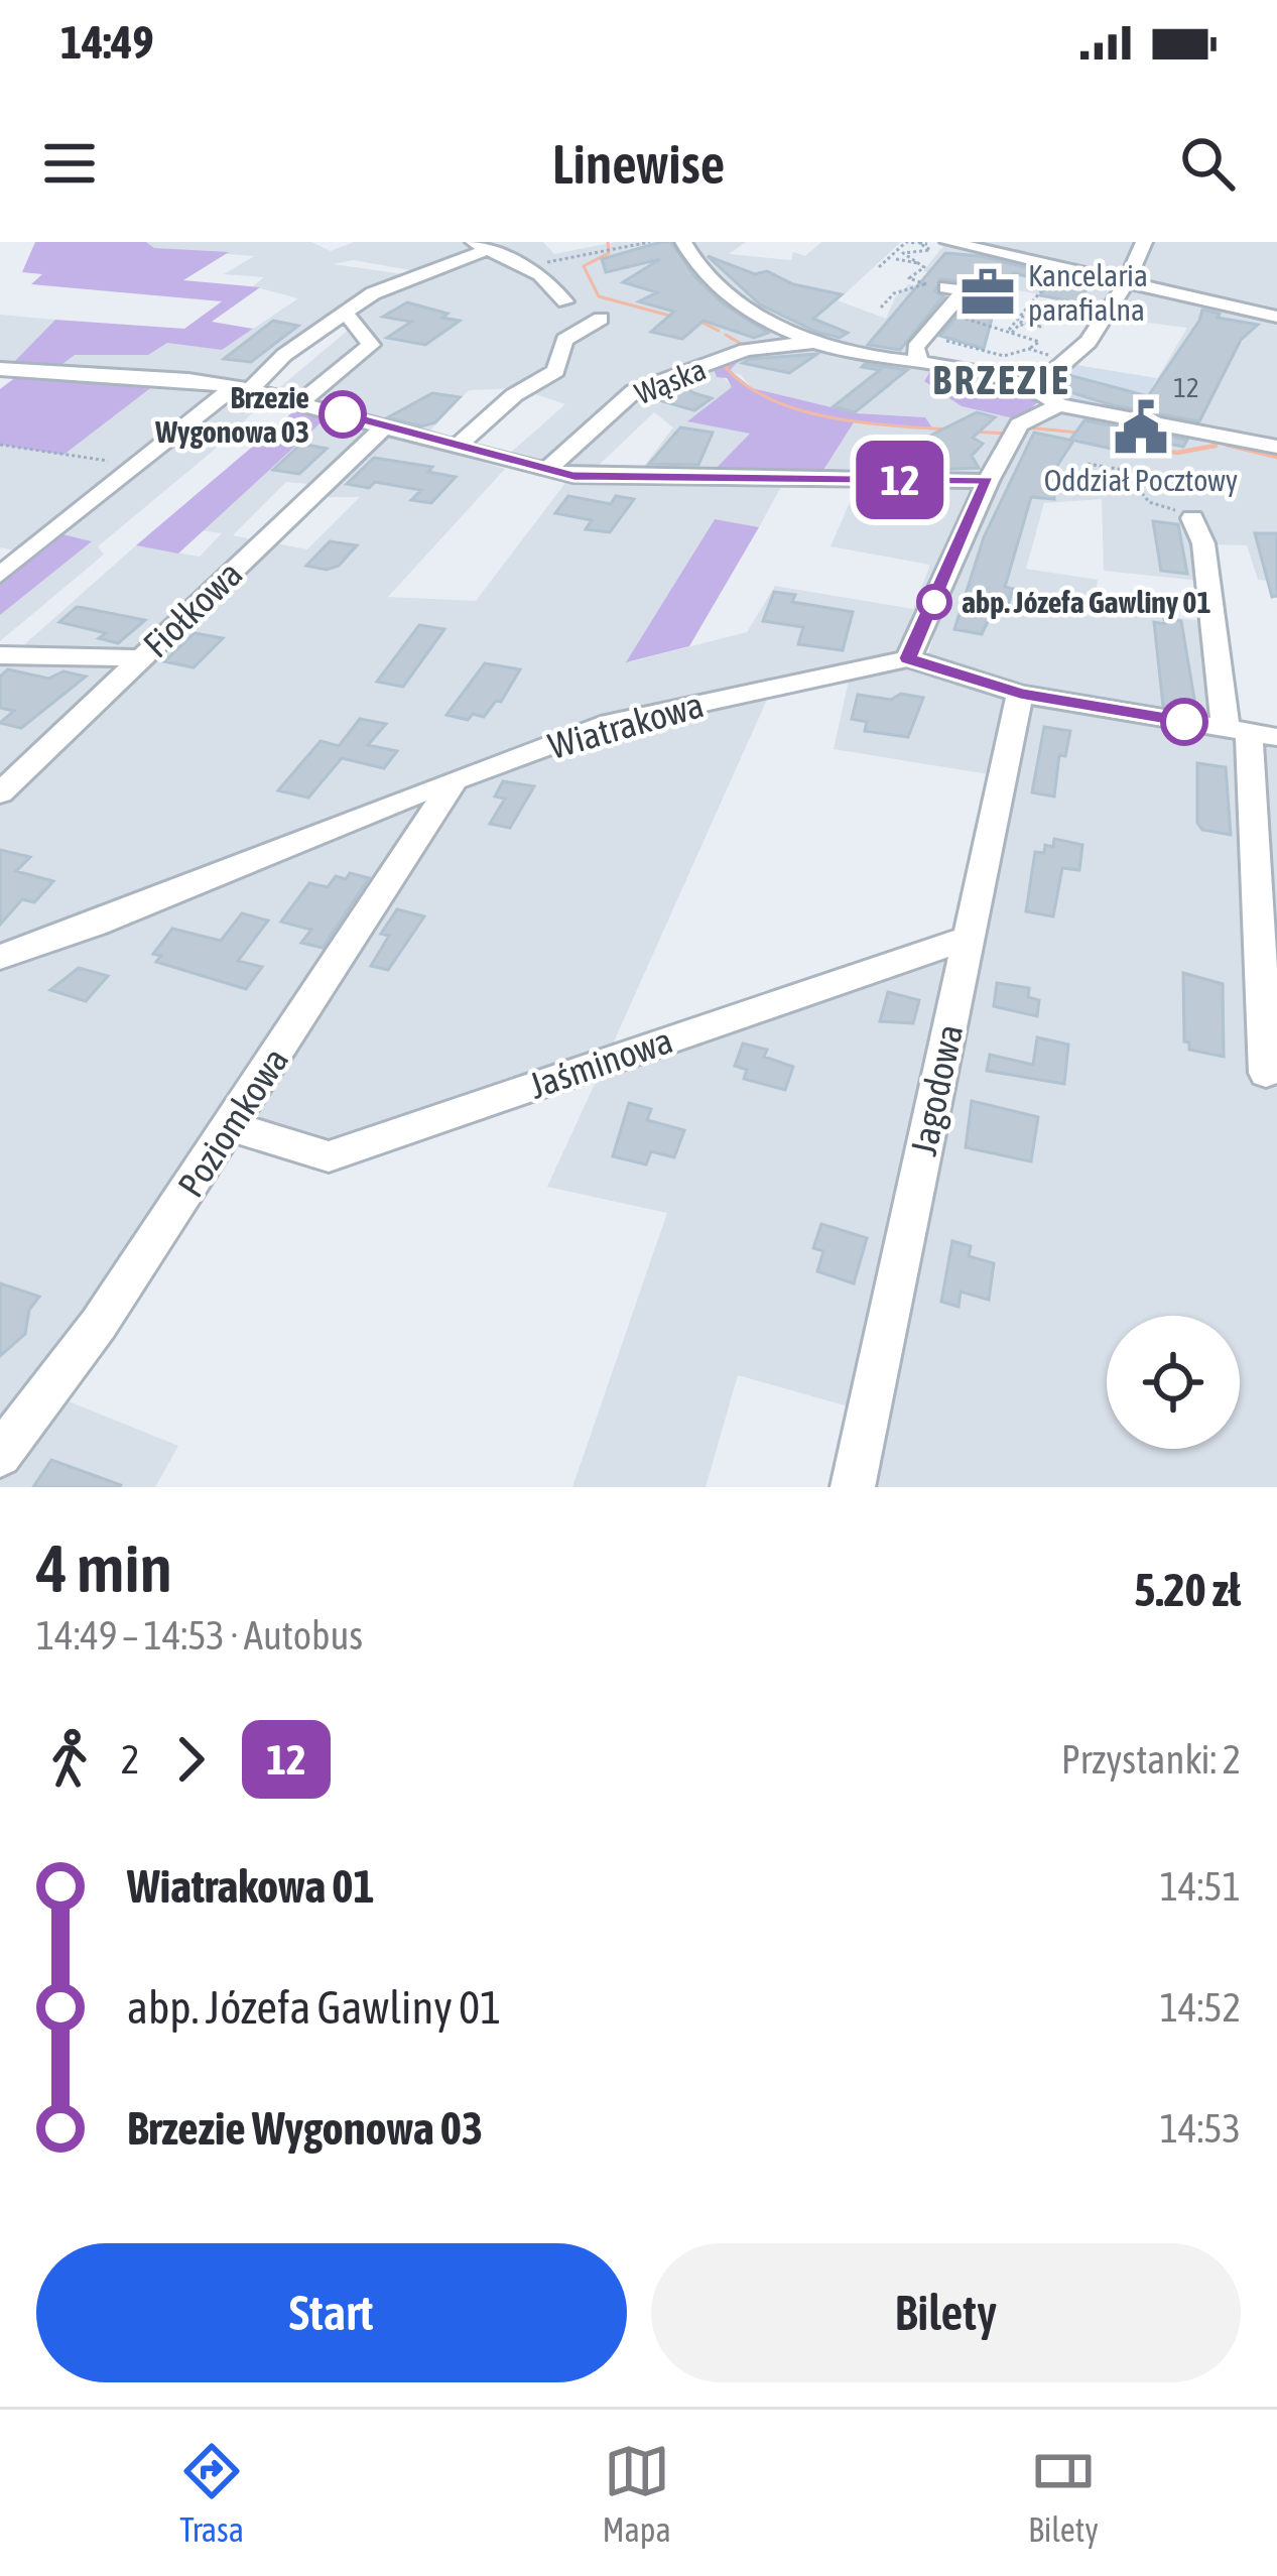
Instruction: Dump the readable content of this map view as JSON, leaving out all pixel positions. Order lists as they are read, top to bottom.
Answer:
{
  "streets": {
    "street": [
      "Wąska",
      "Fiołkowa",
      "Wiatrakowa",
      "Jaśminowa",
      "Jagodowa",
      "Poziomkowa"
    ]
  },
  "crossings": [
    ["Wiatrakowa", "Jagodowa"],
    ["Wiatrakowa", "Poziomkowa"],
    ["Jaśminowa", "Jagodowa"],
    ["Jaśminowa", "Poziomkowa"]
  ],
  "districts": ["BRZEZIE"],
  "places": {
    "office": ["Kancelaria parafialna"],
    "other": ["Brzezie Wygonowa 03", "abp. Józefa Gawliny 01"],
    "public building": ["Oddział Pocztowy"]
  },
  "lines": ["bus line 12"],
  "house_numbers": ["12"],
  "page": {
    "status": "14:49",
    "header": "Linewise",
    "on_map": "12",
    "heading": ["4 min", "14:49 – 14:53 · Autobus", "5.20 zł"],
    "legs": ["2", "12", "Przystanki: 2"],
    "list": [
      {
        "name": "Wiatrakowa 01",
        "value": "14:51"
      },
      {
        "name": "abp. Józefa Gawliny 01",
        "value": "14:52"
      },
      {
        "name": "Brzezie Wygonowa 03",
        "value": "14:53"
      }
    ],
    "buttons": ["Start", "Bilety"],
    "tabs": ["Trasa", "Mapa", "Bilety"]
  }
}
